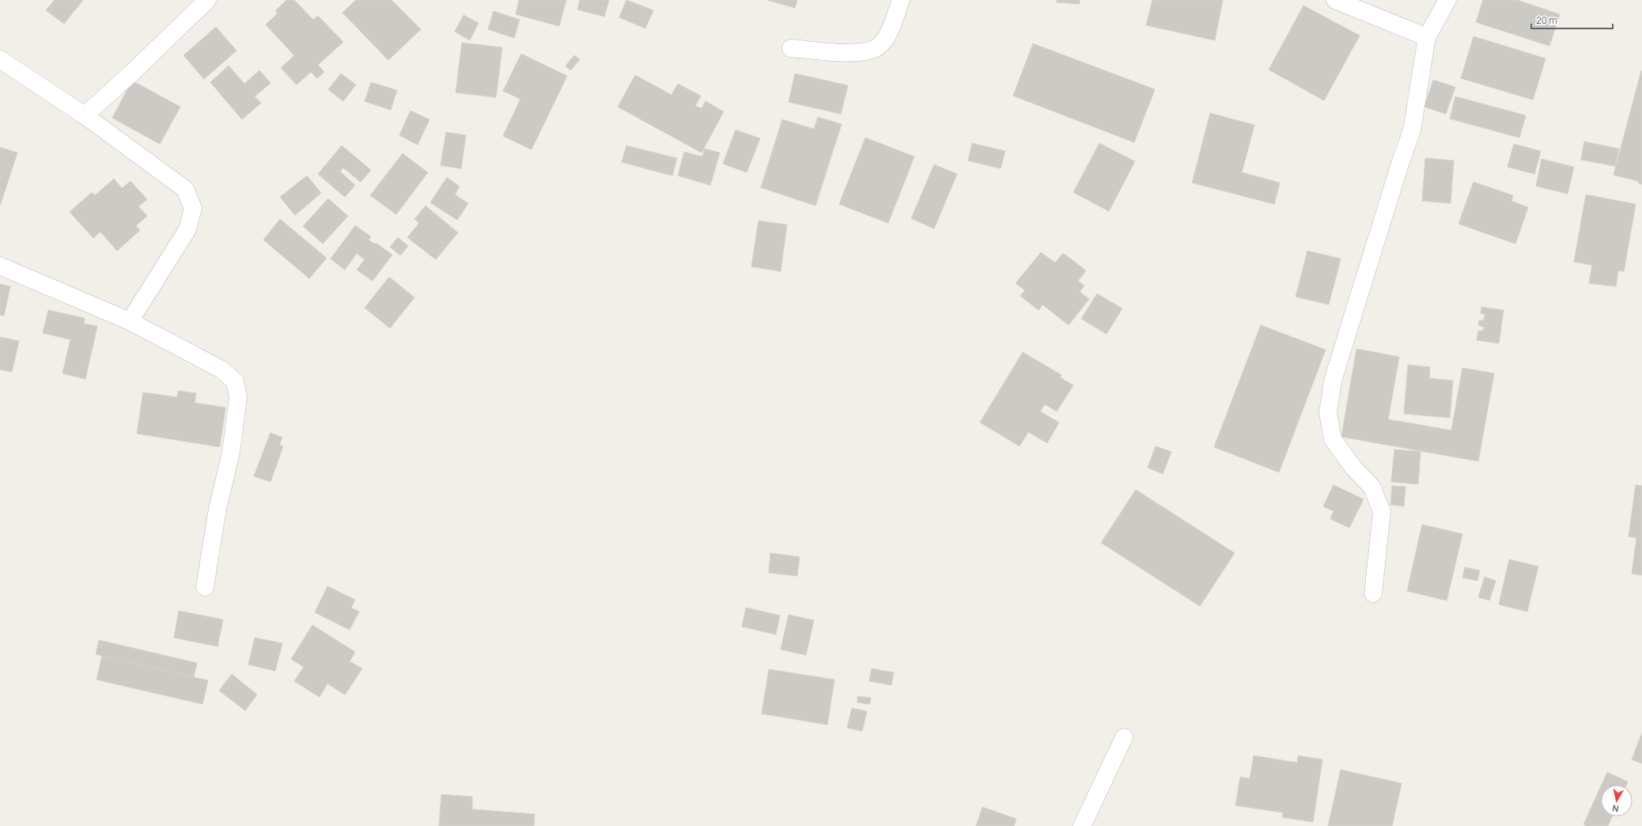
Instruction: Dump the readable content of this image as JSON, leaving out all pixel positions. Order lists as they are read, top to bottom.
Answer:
{
  "scale_bar": "20 m",
  "north": "bottom"
}
